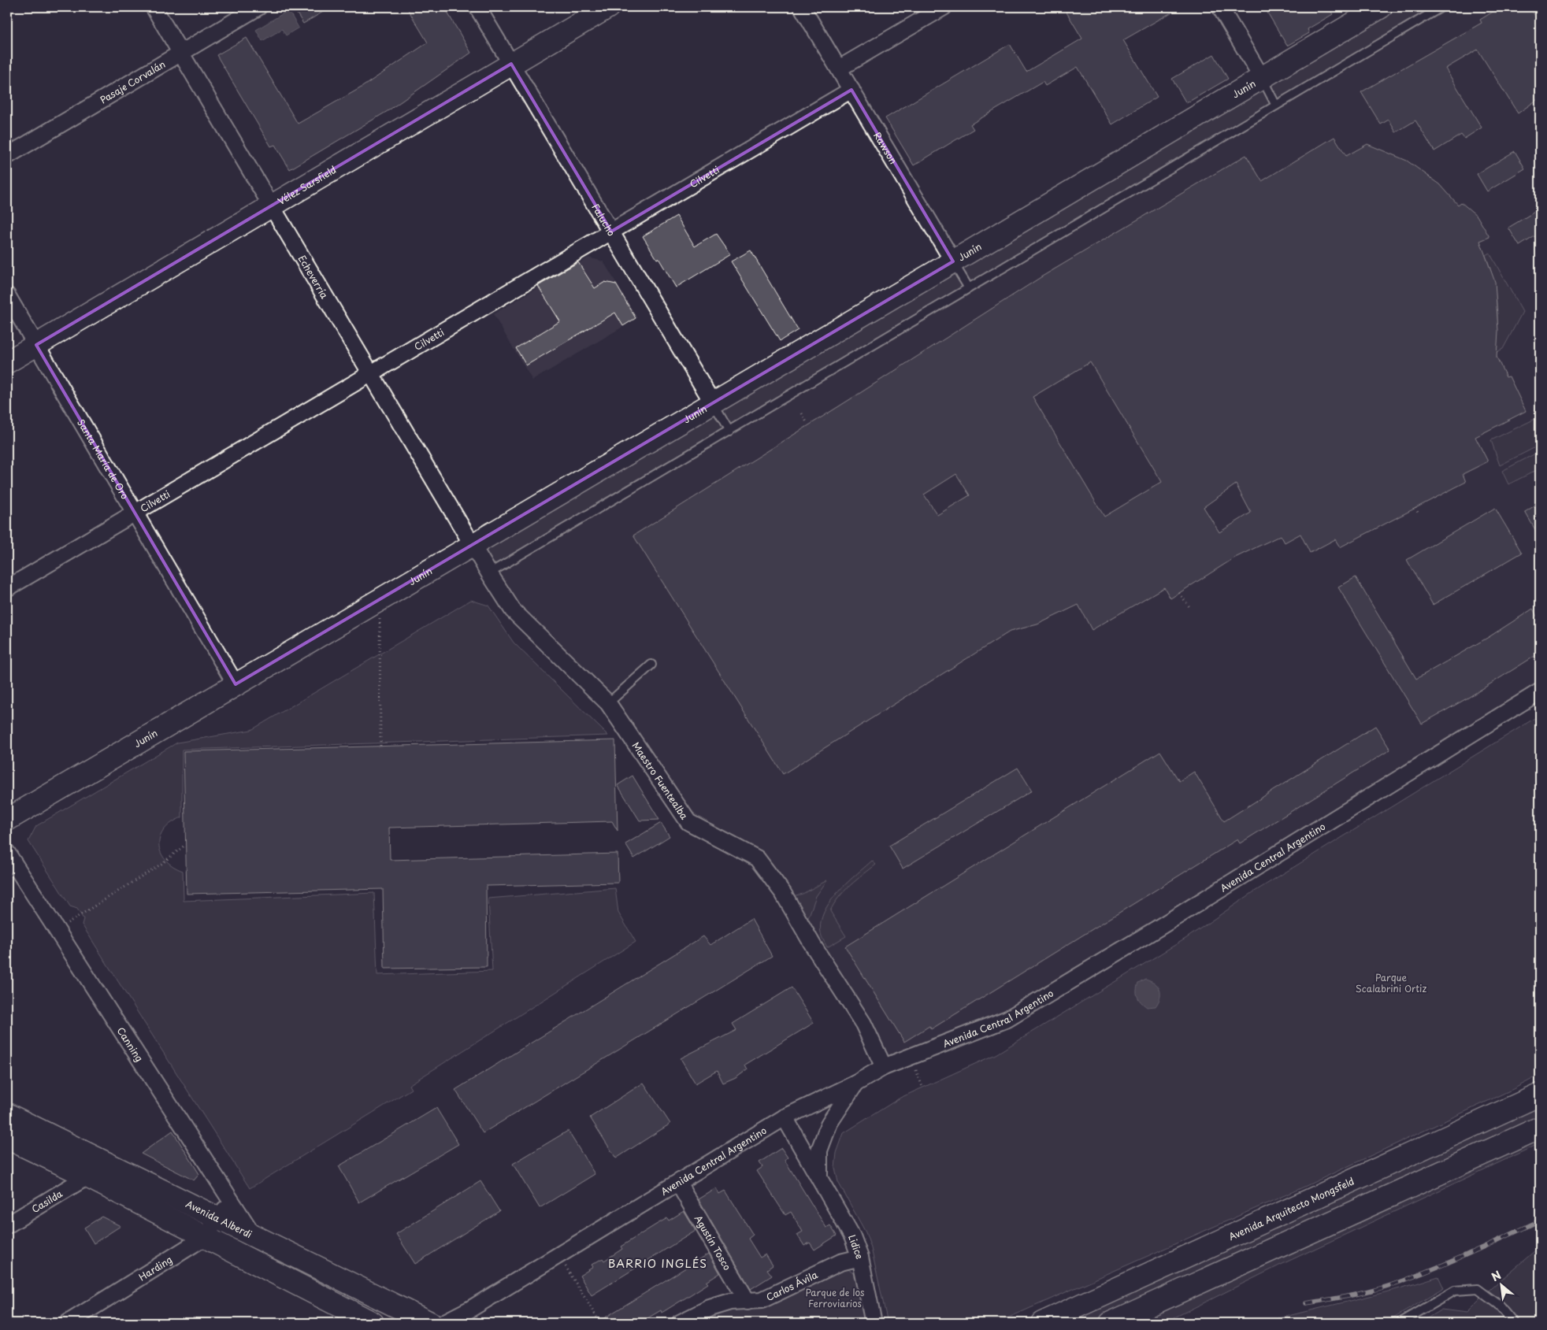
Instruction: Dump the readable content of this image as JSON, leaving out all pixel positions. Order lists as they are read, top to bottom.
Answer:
{
  "streets": {
    "main road": [
      "Junín",
      "Vélez Sarsfield",
      "Avenida Arquitecto Mongsfeld",
      "Avenida Alberdi"
    ],
    "street": [
      "Pasaje Corvalán",
      "Rawson",
      "Cilvetti",
      "Falucho",
      "Echeverría",
      "Santa María de Oro",
      "Maestro Fuentealba",
      "Avenida Central Argentino",
      "Canning",
      "Casilda",
      "Agustín Tosco",
      "Lidice",
      "Harding",
      "Carlos Ávila"
    ]
  },
  "crossings": [
    ["Pasaje Corvalán", "Echeverría"],
    ["Junín", "Rawson"],
    ["Junín", "Falucho"],
    ["Junín", "Echeverría"],
    ["Junín", "Santa María de Oro"],
    ["Junín", "Maestro Fuentealba"],
    ["Rawson", "Cilvetti"],
    ["Cilvetti", "Falucho"],
    ["Cilvetti", "Echeverría"],
    ["Cilvetti", "Santa María de Oro"],
    ["Vélez Sarsfield", "Falucho"],
    ["Vélez Sarsfield", "Echeverría"],
    ["Vélez Sarsfield", "Santa María de Oro"],
    ["Echeverría", "Maestro Fuentealba"],
    ["Maestro Fuentealba", "Avenida Central Argentino"],
    ["Avenida Central Argentino", "Agustín Tosco"],
    ["Avenida Central Argentino", "Lidice"],
    ["Canning", "Avenida Alberdi"],
    ["Canning", "Harding"],
    ["Avenida Alberdi", "Harding"],
    ["Agustín Tosco", "Carlos Ávila"],
    ["Lidice", "Carlos Ávila"]
  ],
  "districts": ["BARRIO INGLÉS"],
  "parks": ["Parque Scalabrini Ortiz", "Parque de los Ferroviarios"],
  "north": "top left"
}
